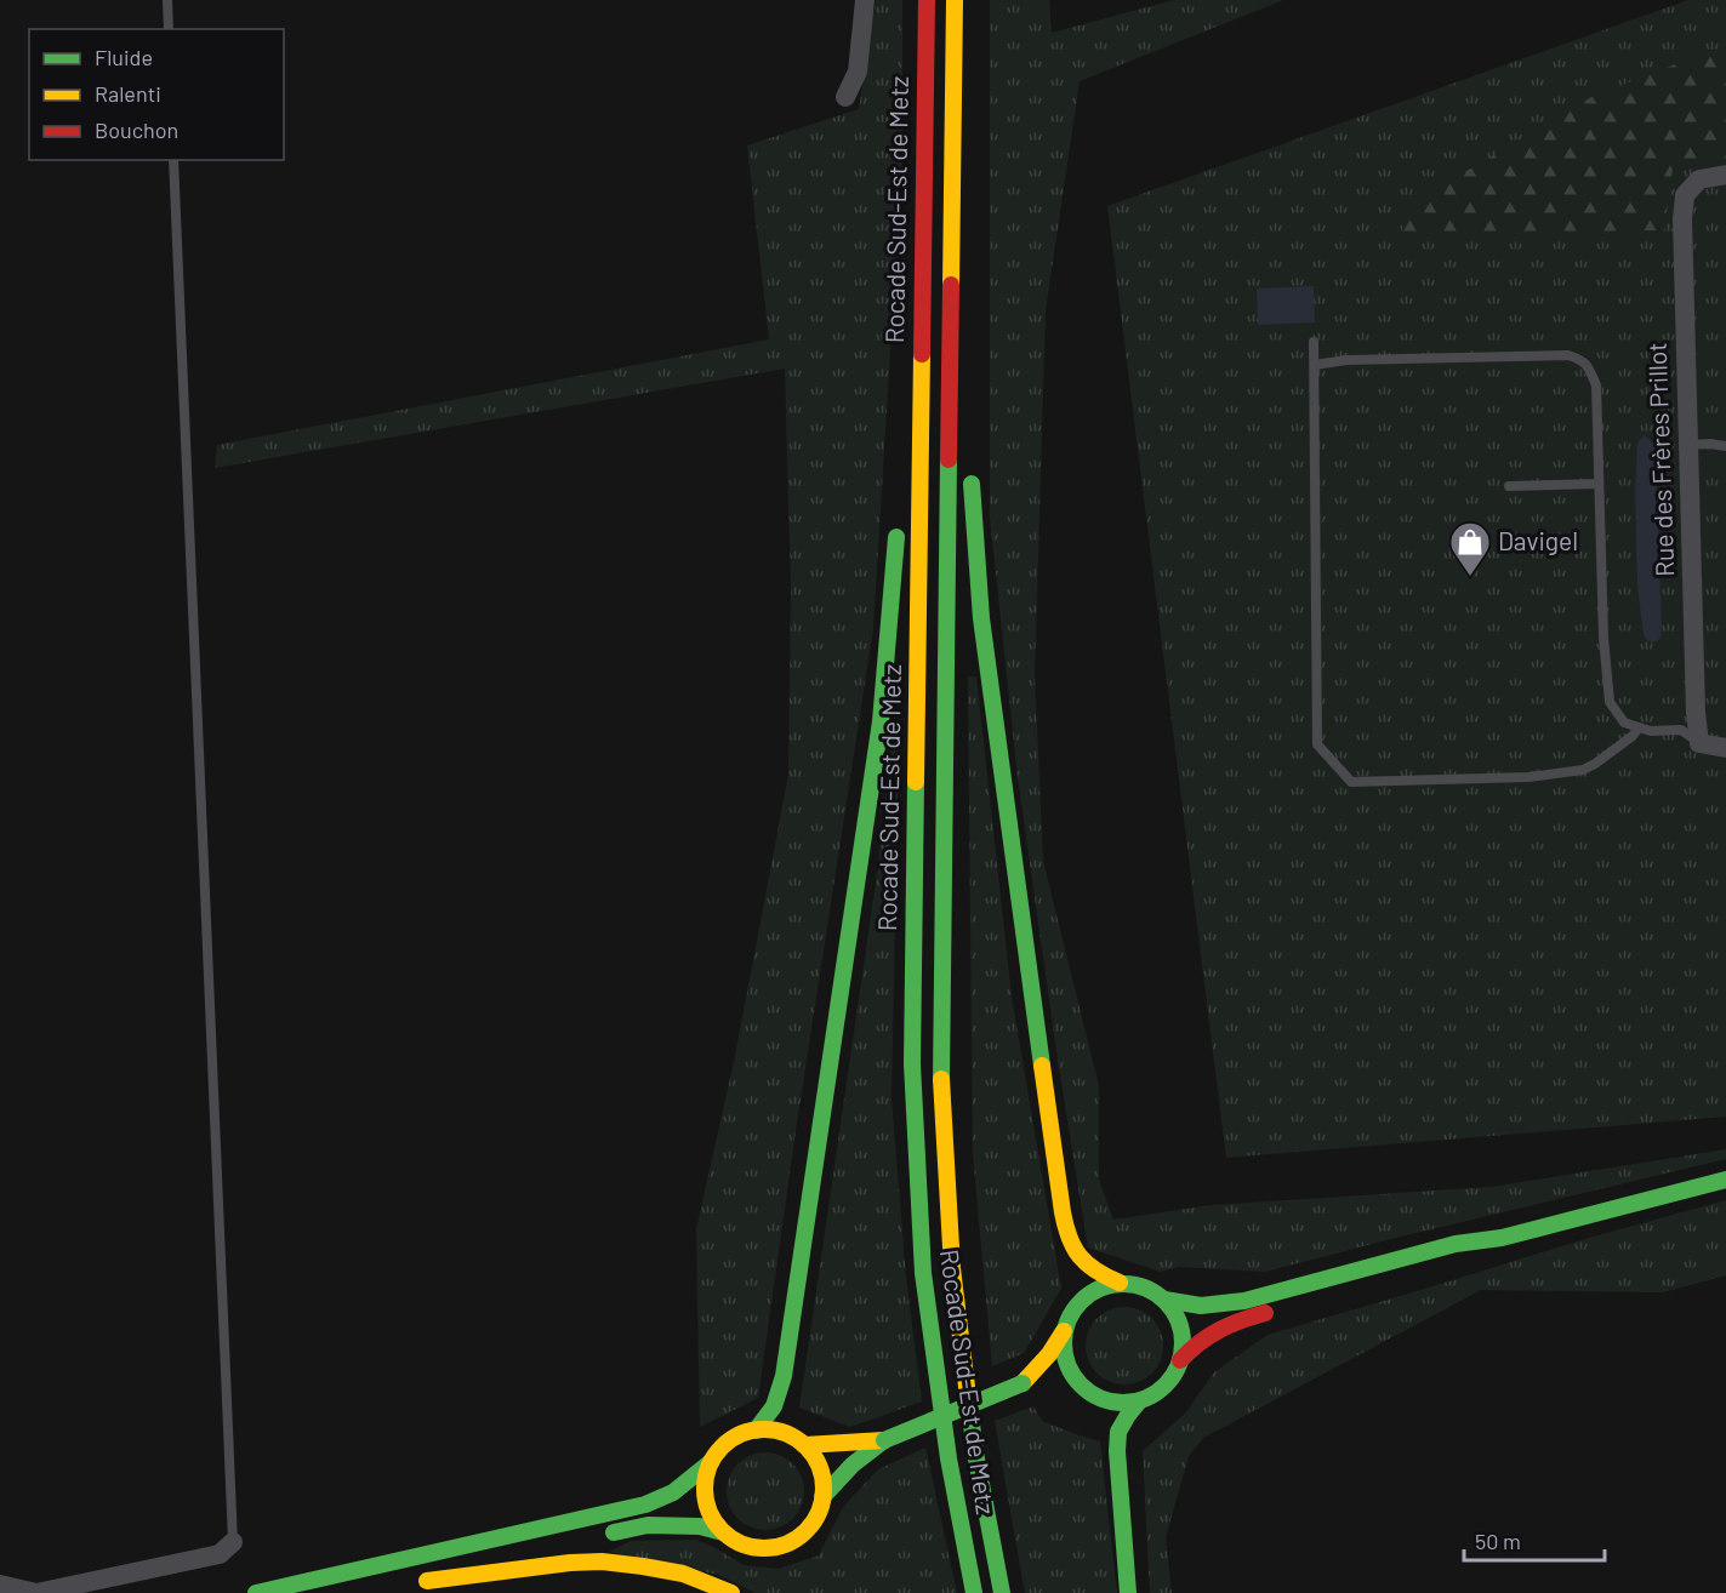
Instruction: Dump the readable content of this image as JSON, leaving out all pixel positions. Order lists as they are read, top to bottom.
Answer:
{
  "streets": {
    "main road": ["Rocade Sud-Est de Metz"],
    "street": ["Rue des Frères Prillot"]
  },
  "places": {
    "shop": ["Davigel"]
  },
  "legend": ["Fluide", "Ralenti", "Bouchon"],
  "scale_bar": "50 m"
}
